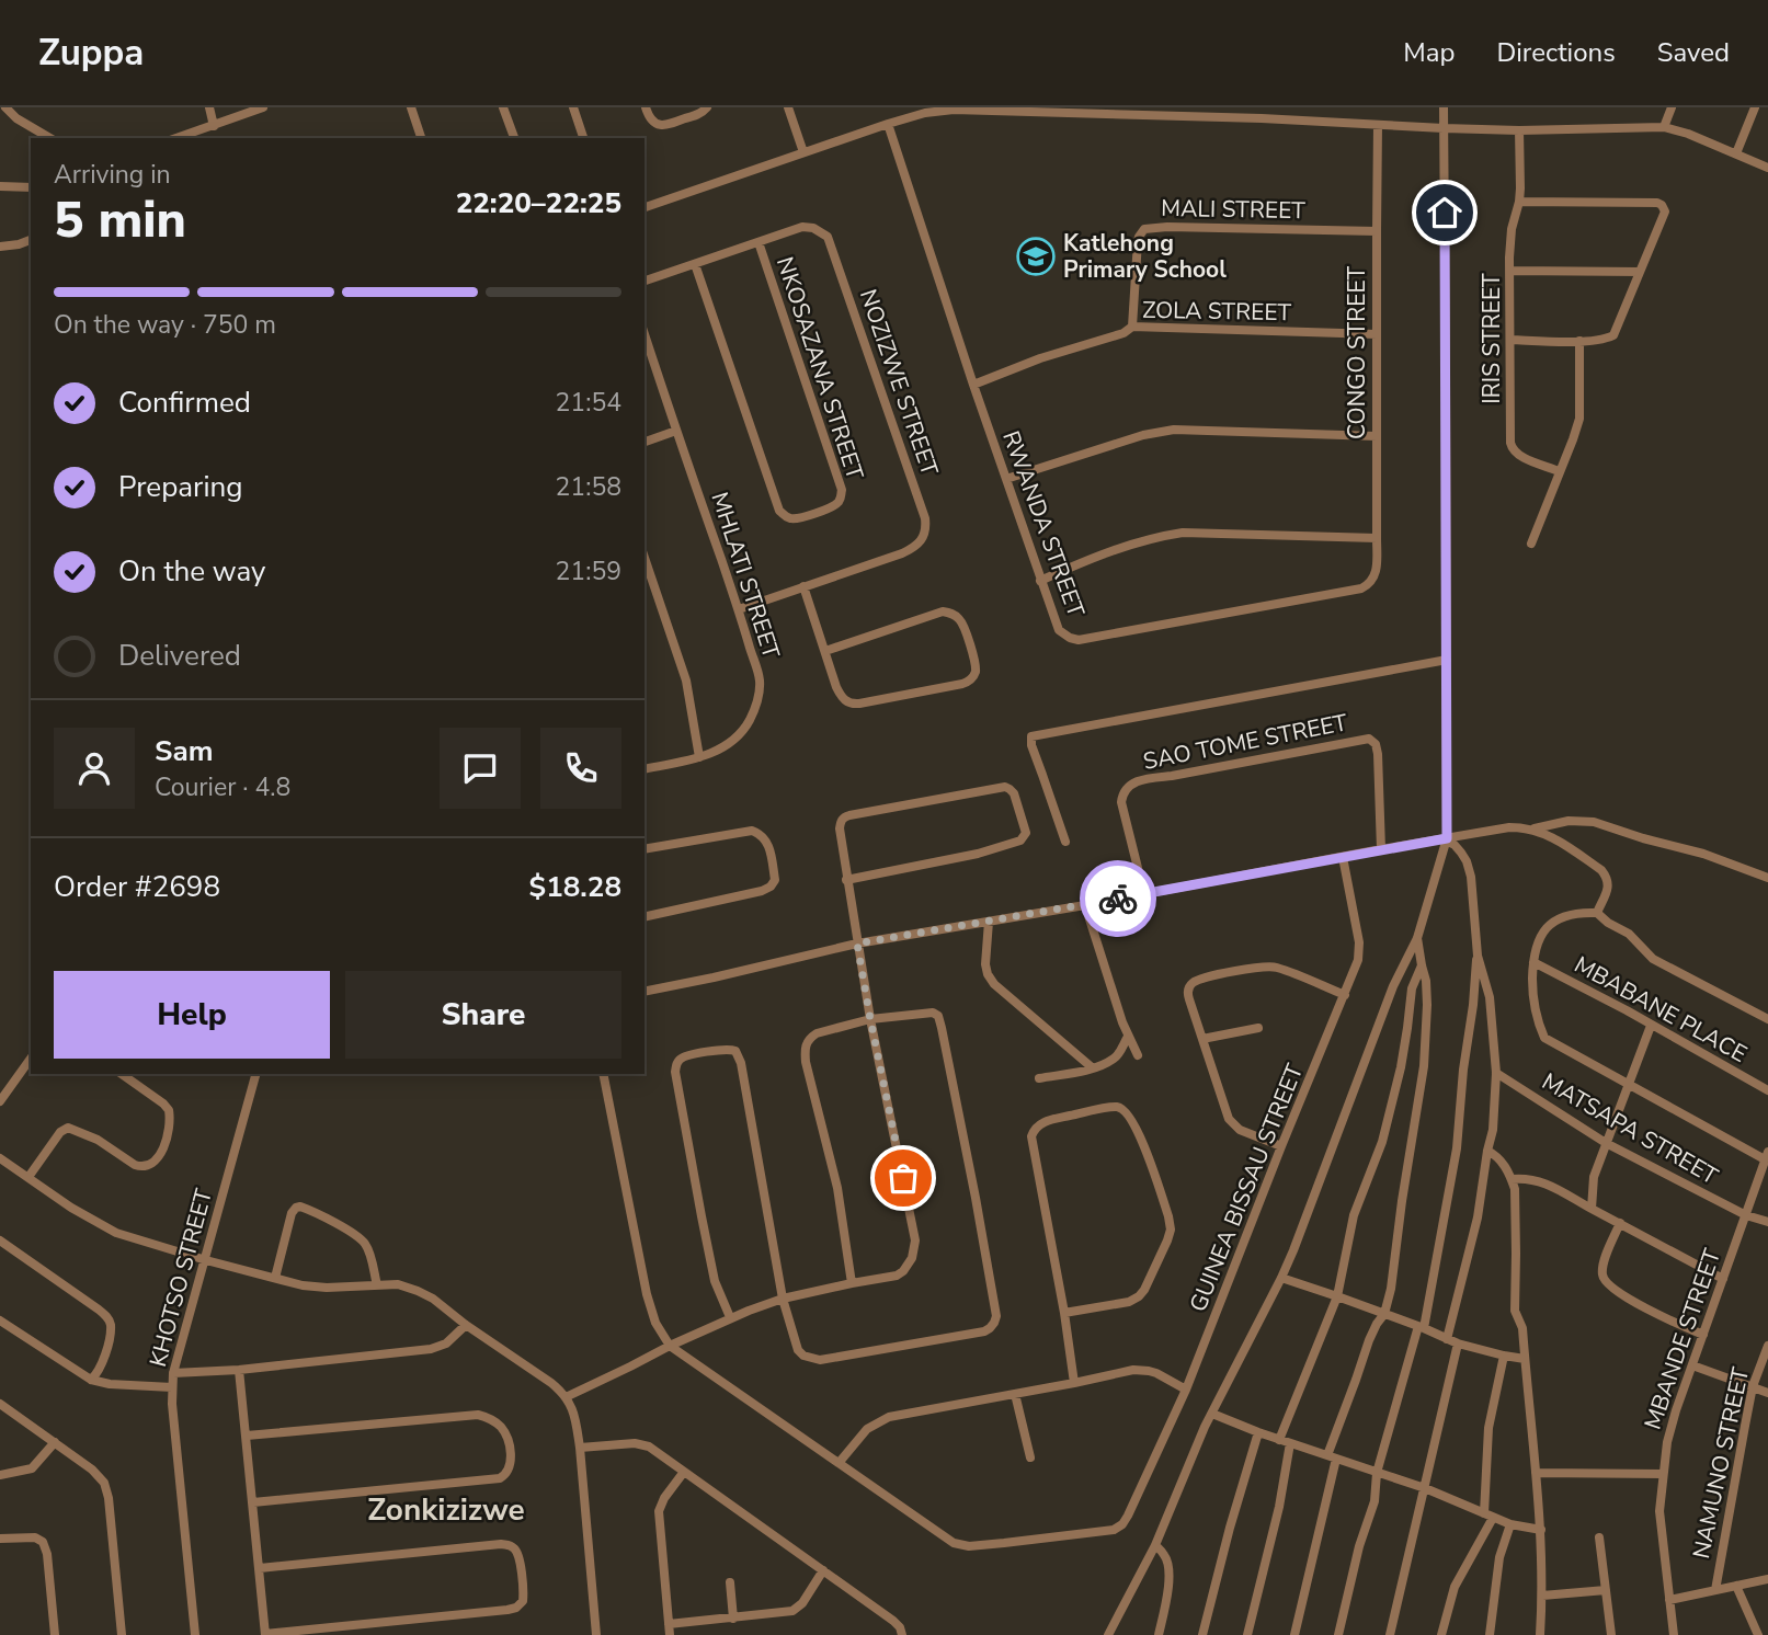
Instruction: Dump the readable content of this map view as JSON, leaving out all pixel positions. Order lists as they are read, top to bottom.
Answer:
{
  "streets": {
    "street": [
      "MALI STREET",
      "ZOLA STREET",
      "IRIS STREET",
      "CONGO STREET",
      "NKOSAZANA STREET",
      "NOZIZWE STREET",
      "RWANDA STREET",
      "MHLATI STREET",
      "SAO TOME STREET",
      "MBABANE PLACE",
      "MATSAPA STREET",
      "GUINEA BISSAU STREET",
      "KHOTSO STREET",
      "MBANDE STREET",
      "NAMUNO STREET"
    ]
  },
  "crossings": [
    ["MALI STREET", "ZOLA STREET"],
    ["MALI STREET", "CONGO STREET"],
    ["ZOLA STREET", "CONGO STREET"],
    ["ZOLA STREET", "RWANDA STREET"],
    ["CONGO STREET", "RWANDA STREET"],
    ["NKOSAZANA STREET", "NOZIZWE STREET"],
    ["NOZIZWE STREET", "MHLATI STREET"],
    ["MATSAPA STREET", "MBANDE STREET"]
  ],
  "districts": ["Zonkizizwe"],
  "places": {
    "school or university": ["Katlehong Primary School"]
  },
  "page": {
    "header": "Zuppa",
    "nav": ["Map", "Directions", "Saved"],
    "heading": ["5 min", "Arriving in", "22:20–22:25"],
    "panel": [
      "Sam",
      "Courier · 4.8",
      "Order #2698",
      "$18.28"
    ],
    "bar": "On the way · 750 m",
    "list": [
      ["Confirmed", "21:54"],
      ["Preparing", "21:58"],
      ["On the way", "21:59"],
      "Delivered"
    ],
    "buttons": ["Help", "Share"]
  }
}
